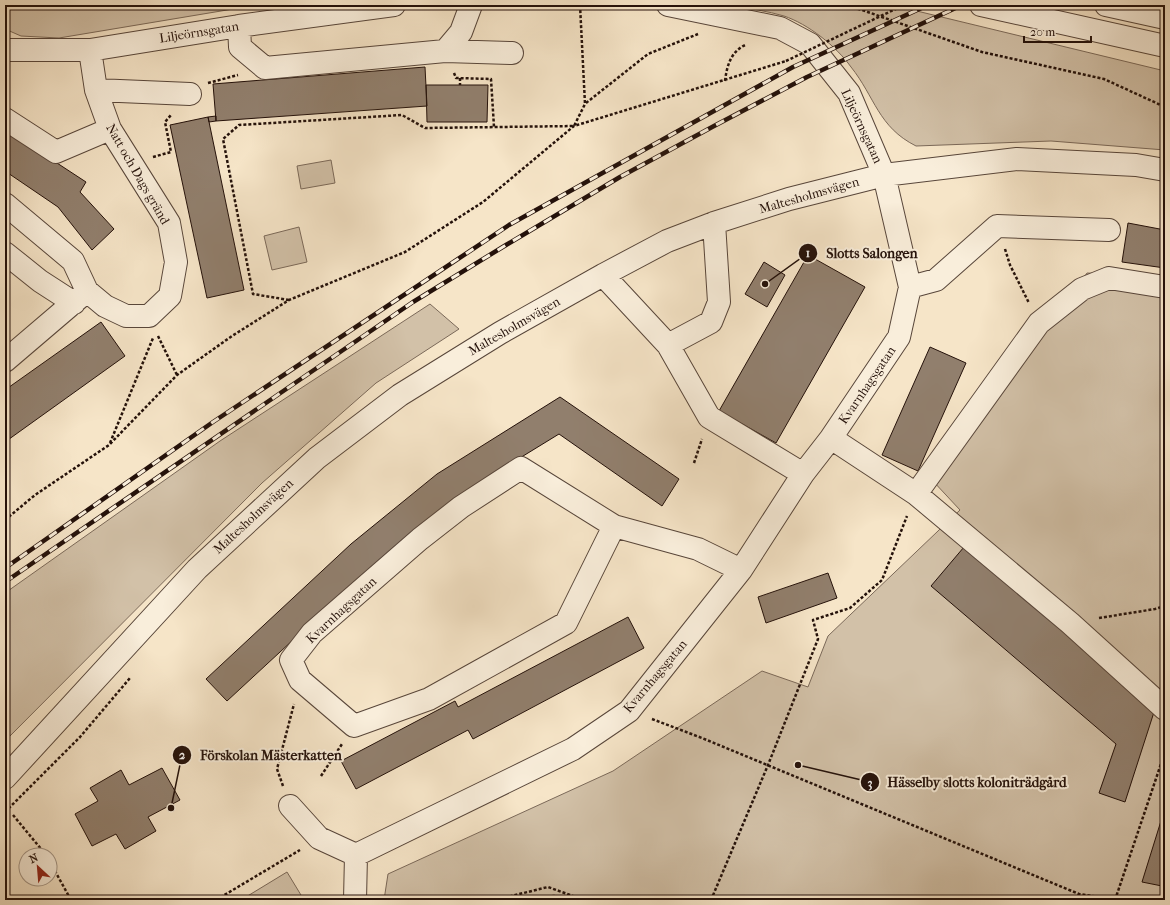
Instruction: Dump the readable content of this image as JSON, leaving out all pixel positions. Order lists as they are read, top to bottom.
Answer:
{
  "streets": {
    "street": [
      "Liljeörnsgatan",
      "Natt och Dags gränd",
      "Maltesholmsvägen",
      "Kvarnhagsgatan"
    ]
  },
  "crossings": [
    ["Liljeörnsgatan", "Natt och Dags gränd"],
    ["Liljeörnsgatan", "Maltesholmsvägen"],
    ["Liljeörnsgatan", "Kvarnhagsgatan"],
    ["Maltesholmsvägen", "Kvarnhagsgatan"]
  ],
  "places": ["Slotts Salongen", "Hässelby slotts koloniträdgård", "Förskolan Mästerkatten"],
  "scale_bar": "20 m",
  "north": "top left"
}
